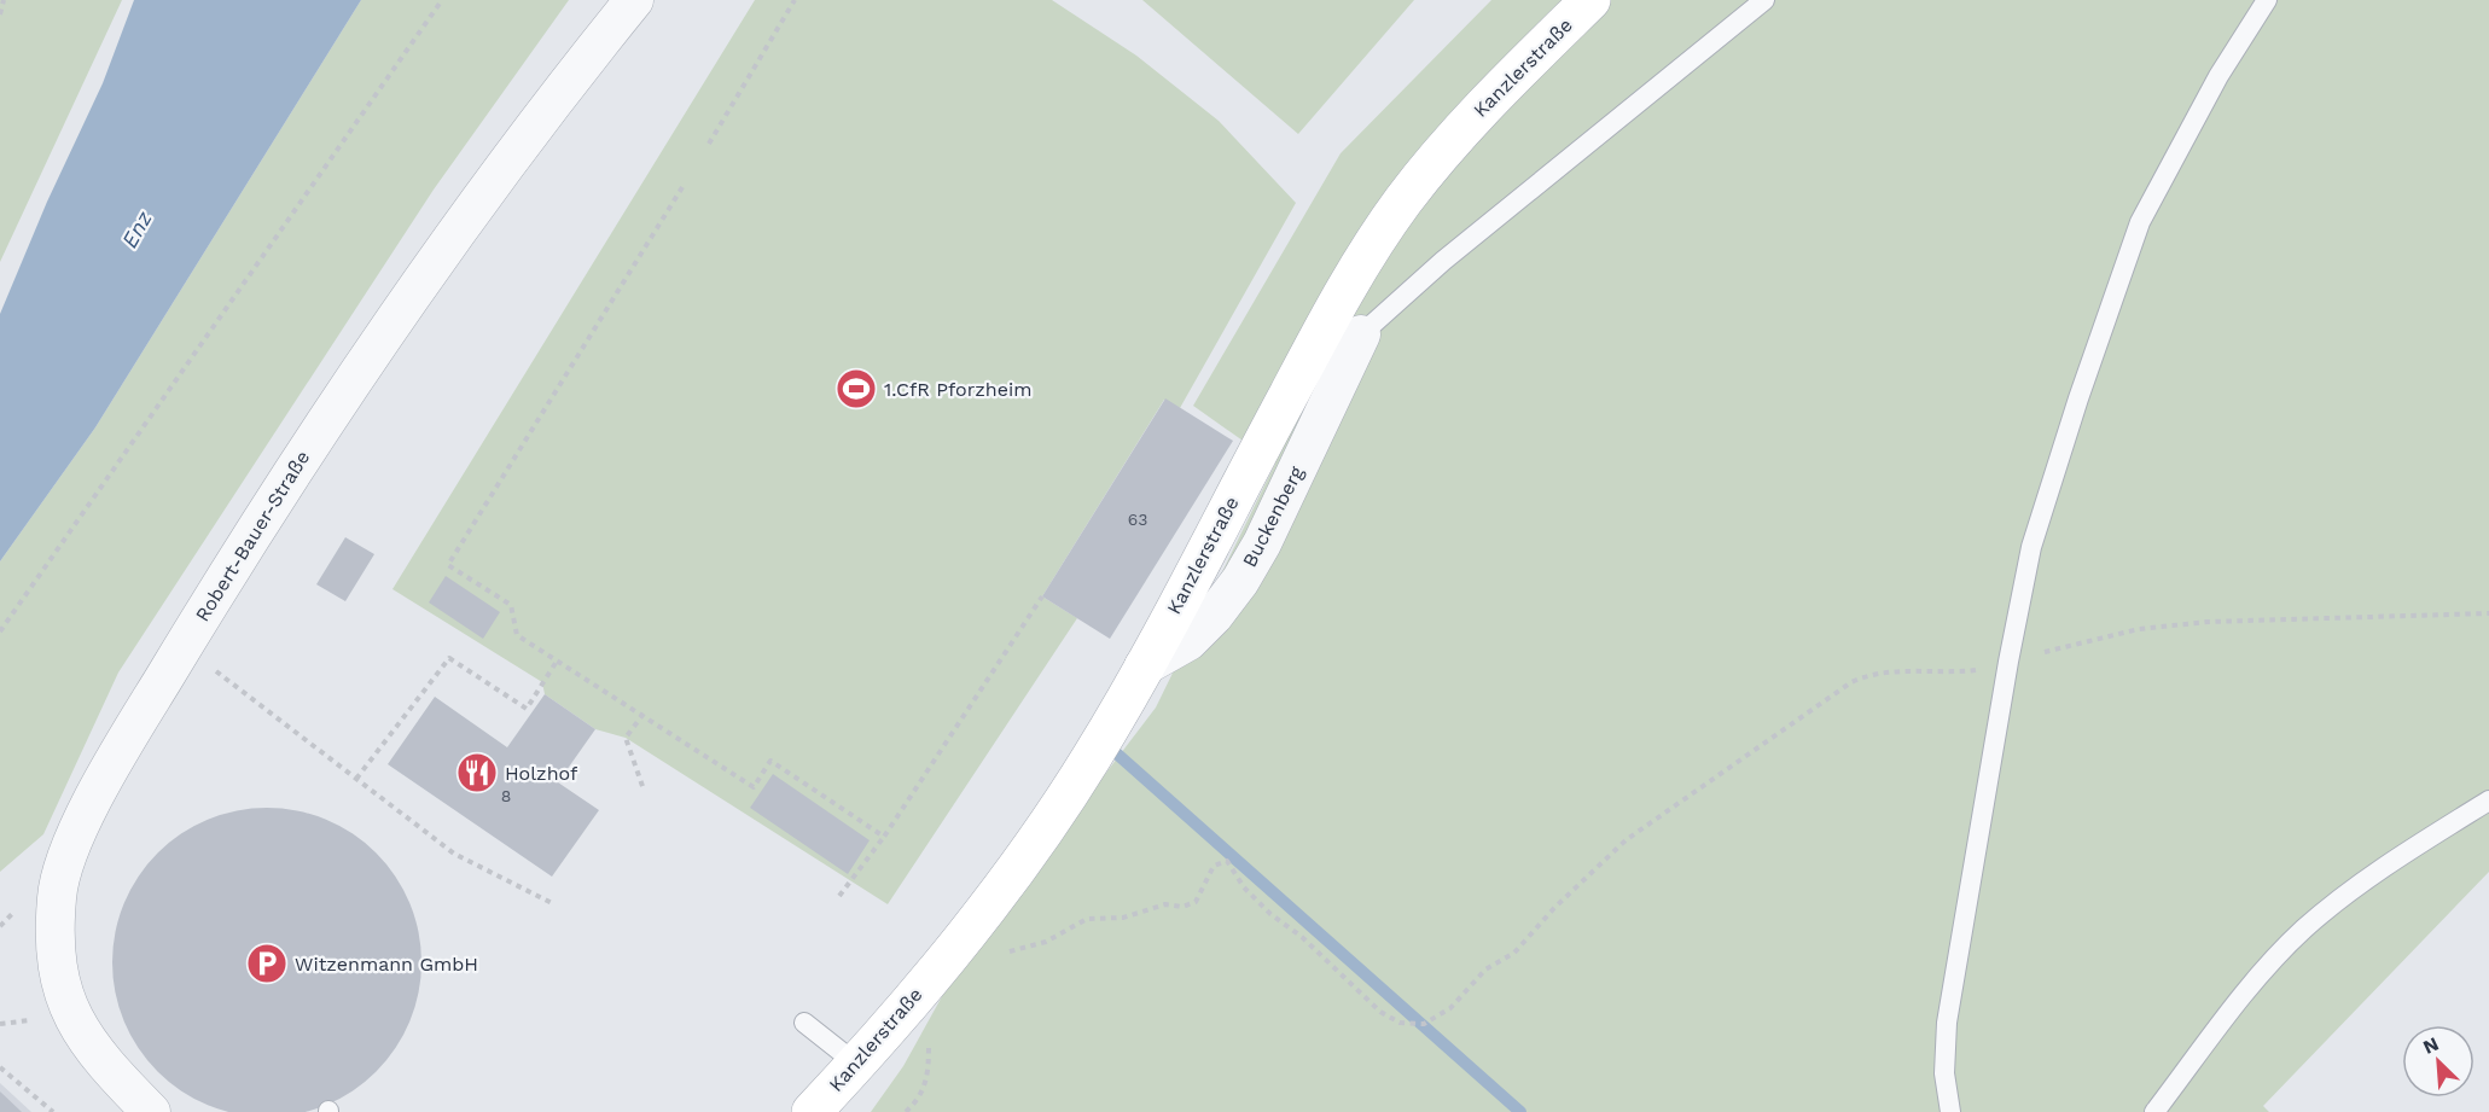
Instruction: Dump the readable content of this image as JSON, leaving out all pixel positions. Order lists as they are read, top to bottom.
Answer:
{
  "streets": {
    "main road": ["Kanzlerstraße"],
    "street": ["Buckenberg", "Robert-Bauer-Straße"]
  },
  "crossings": [
    ["Kanzlerstraße", "Buckenberg"]
  ],
  "water": ["Enz"],
  "places": {
    "sports": ["1.CfR Pforzheim"],
    "restaurant": ["Holzhof"],
    "parking": ["Witzenmann GmbH"]
  },
  "house_numbers": ["63", "8"],
  "north": "top left"
}
